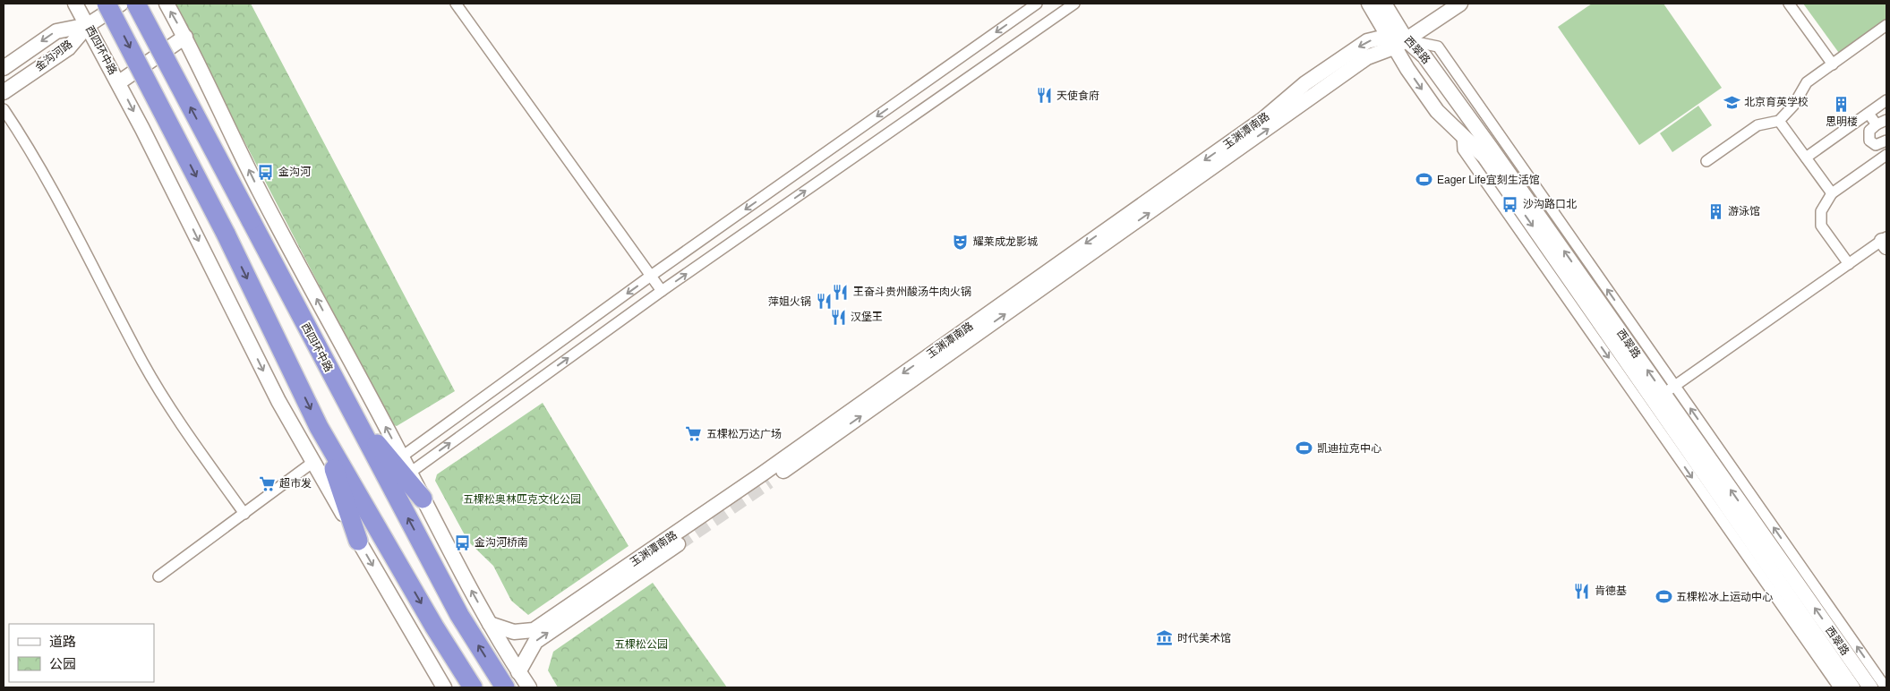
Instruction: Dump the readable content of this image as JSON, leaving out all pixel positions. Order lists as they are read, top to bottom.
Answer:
{
  "streets": {
    "highway": ["西四环中路"],
    "street": ["西翠路", "金沟河路", "玉渊潭南路"]
  },
  "crossings": [
    ["西四环中路", "金沟河路"],
    ["西四环中路", "玉渊潭南路"],
    ["西翠路", "玉渊潭南路"]
  ],
  "parks": ["五棵松奥林匹克文化公园", "五棵松公园"],
  "places": {
    "restaurant": [
      "天使食府",
      "王奋斗贵州酸汤牛肉火锅",
      "萍姐火锅",
      "汉堡王",
      "肯德基"
    ],
    "school or university": ["北京育英学校"],
    "building": ["思明楼", "游泳馆"],
    "bus stop": ["金沟河", "沙沟路口北", "金沟河桥南"],
    "sports": ["Eager Life宜刻生活馆", "凯迪拉克中心", "五棵松冰上运动中心"],
    "theatre": ["耀莱成龙影城"],
    "supermarket": ["五棵松万达广场", "超市发"],
    "museum": ["时代美术馆"]
  },
  "legend": ["道路", "公园"]
}
